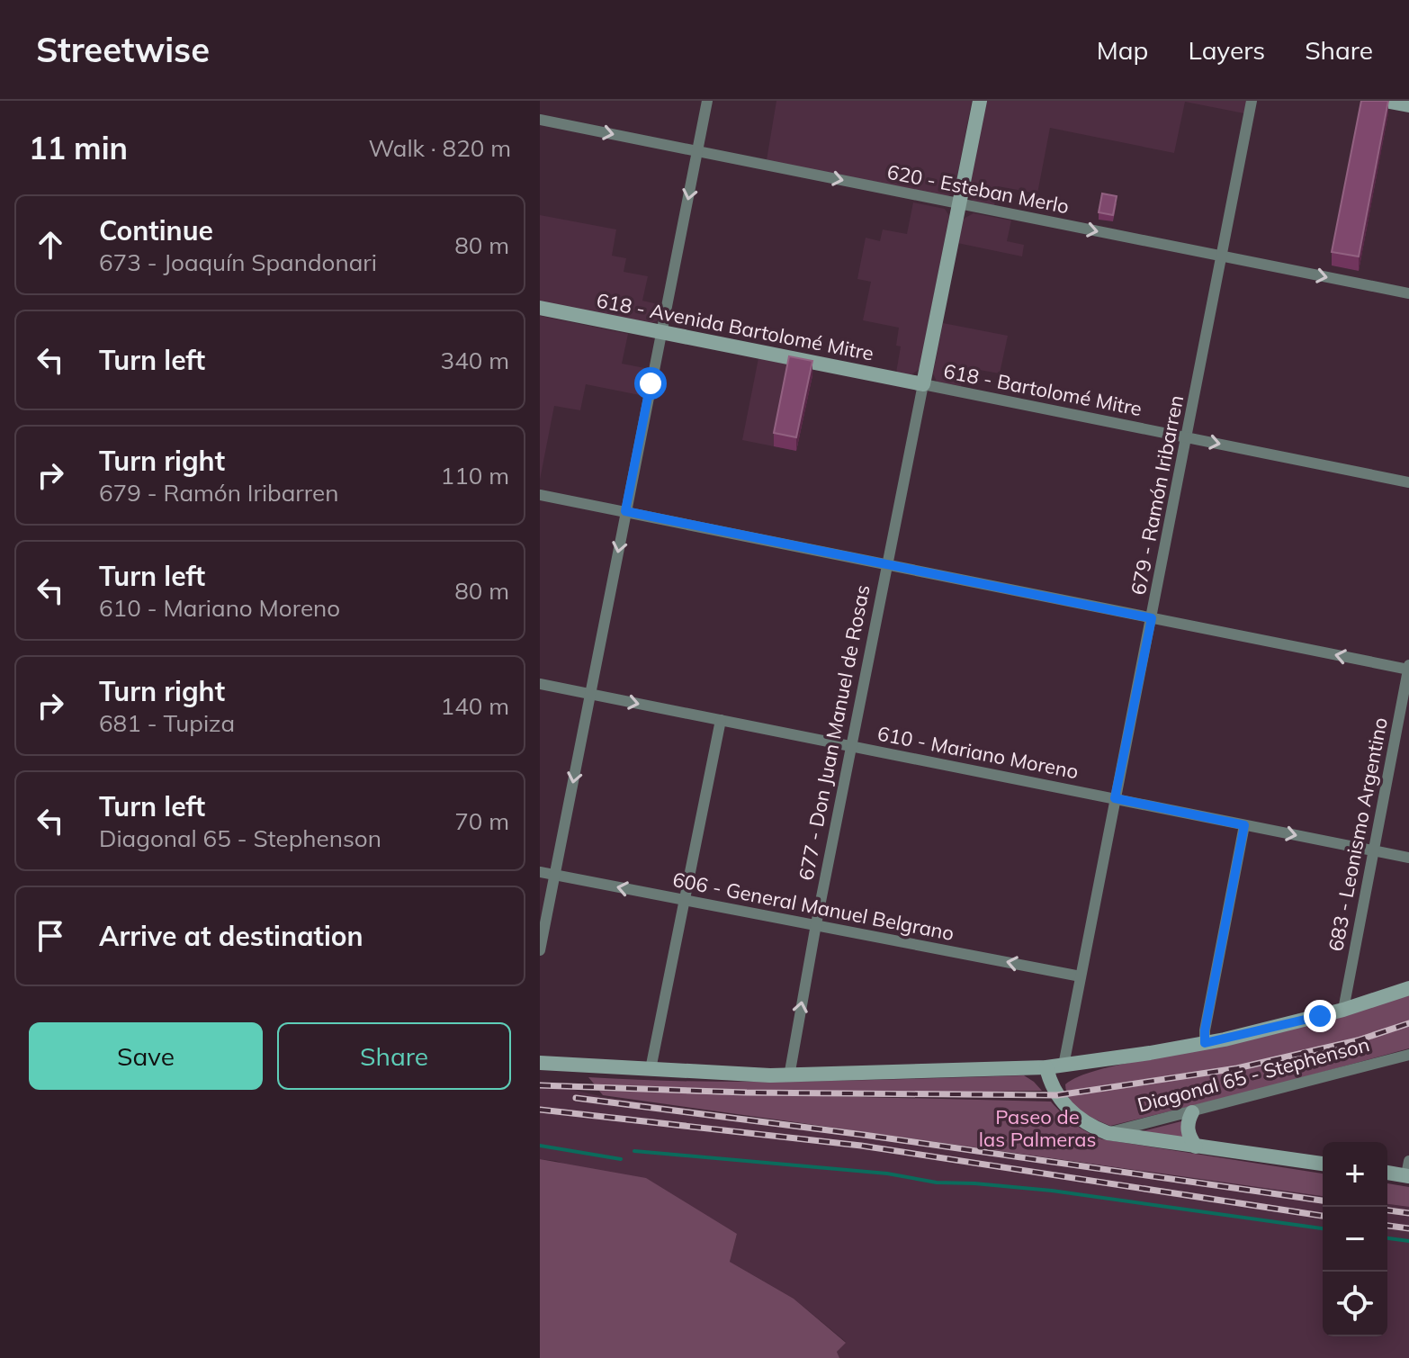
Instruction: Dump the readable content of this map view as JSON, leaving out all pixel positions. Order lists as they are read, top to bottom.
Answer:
{
  "streets": {
    "street": [
      "620 - Esteban Merlo",
      "618 - Avenida Bartolomé Mitre",
      "618 - Bartolomé Mitre",
      "679 - Ramón Iribarren",
      "677 - Don Juan Manuel de Rosas",
      "610 - Mariano Moreno",
      "683 - Leonismo Argentino",
      "606 - General Manuel Belgrano",
      "Diagonal 65 - Stephenson"
    ]
  },
  "crossings": [
    ["620 - Esteban Merlo", "679 - Ramón Iribarren"],
    ["620 - Esteban Merlo", "677 - Don Juan Manuel de Rosas"],
    ["618 - Avenida Bartolomé Mitre", "618 - Bartolomé Mitre"],
    ["618 - Avenida Bartolomé Mitre", "677 - Don Juan Manuel de Rosas"],
    ["618 - Bartolomé Mitre", "679 - Ramón Iribarren"],
    ["618 - Bartolomé Mitre", "677 - Don Juan Manuel de Rosas"],
    ["679 - Ramón Iribarren", "610 - Mariano Moreno"],
    ["679 - Ramón Iribarren", "606 - General Manuel Belgrano"],
    ["679 - Ramón Iribarren", "Diagonal 65 - Stephenson"],
    ["677 - Don Juan Manuel de Rosas", "610 - Mariano Moreno"],
    ["677 - Don Juan Manuel de Rosas", "606 - General Manuel Belgrano"],
    ["677 - Don Juan Manuel de Rosas", "Diagonal 65 - Stephenson"],
    ["610 - Mariano Moreno", "683 - Leonismo Argentino"],
    ["683 - Leonismo Argentino", "Diagonal 65 - Stephenson"]
  ],
  "one_way": ["620 - Esteban Merlo", "618 - Bartolomé Mitre", "606 - General Manuel Belgrano"],
  "parks": ["Paseo de las Palmeras"],
  "page": {
    "header": "Streetwise",
    "nav": ["Map", "Layers", "Share"],
    "heading": ["11 min", "Walk · 820 m"],
    "list": [
      ["Continue", "673 - Joaquín Spandonari", "80 m"],
      ["Turn left", "340 m"],
      ["Turn right", "679 - Ramón Iribarren", "110 m"],
      ["Turn left", "610 - Mariano Moreno", "80 m"],
      ["Turn right", "681 - Tupiza", "140 m"],
      ["Turn left", "Diagonal 65 - Stephenson", "70 m"],
      "Arrive at destination"
    ],
    "buttons": ["Save", "Share"],
    "map_buttons": ["+", "−"]
  }
}
